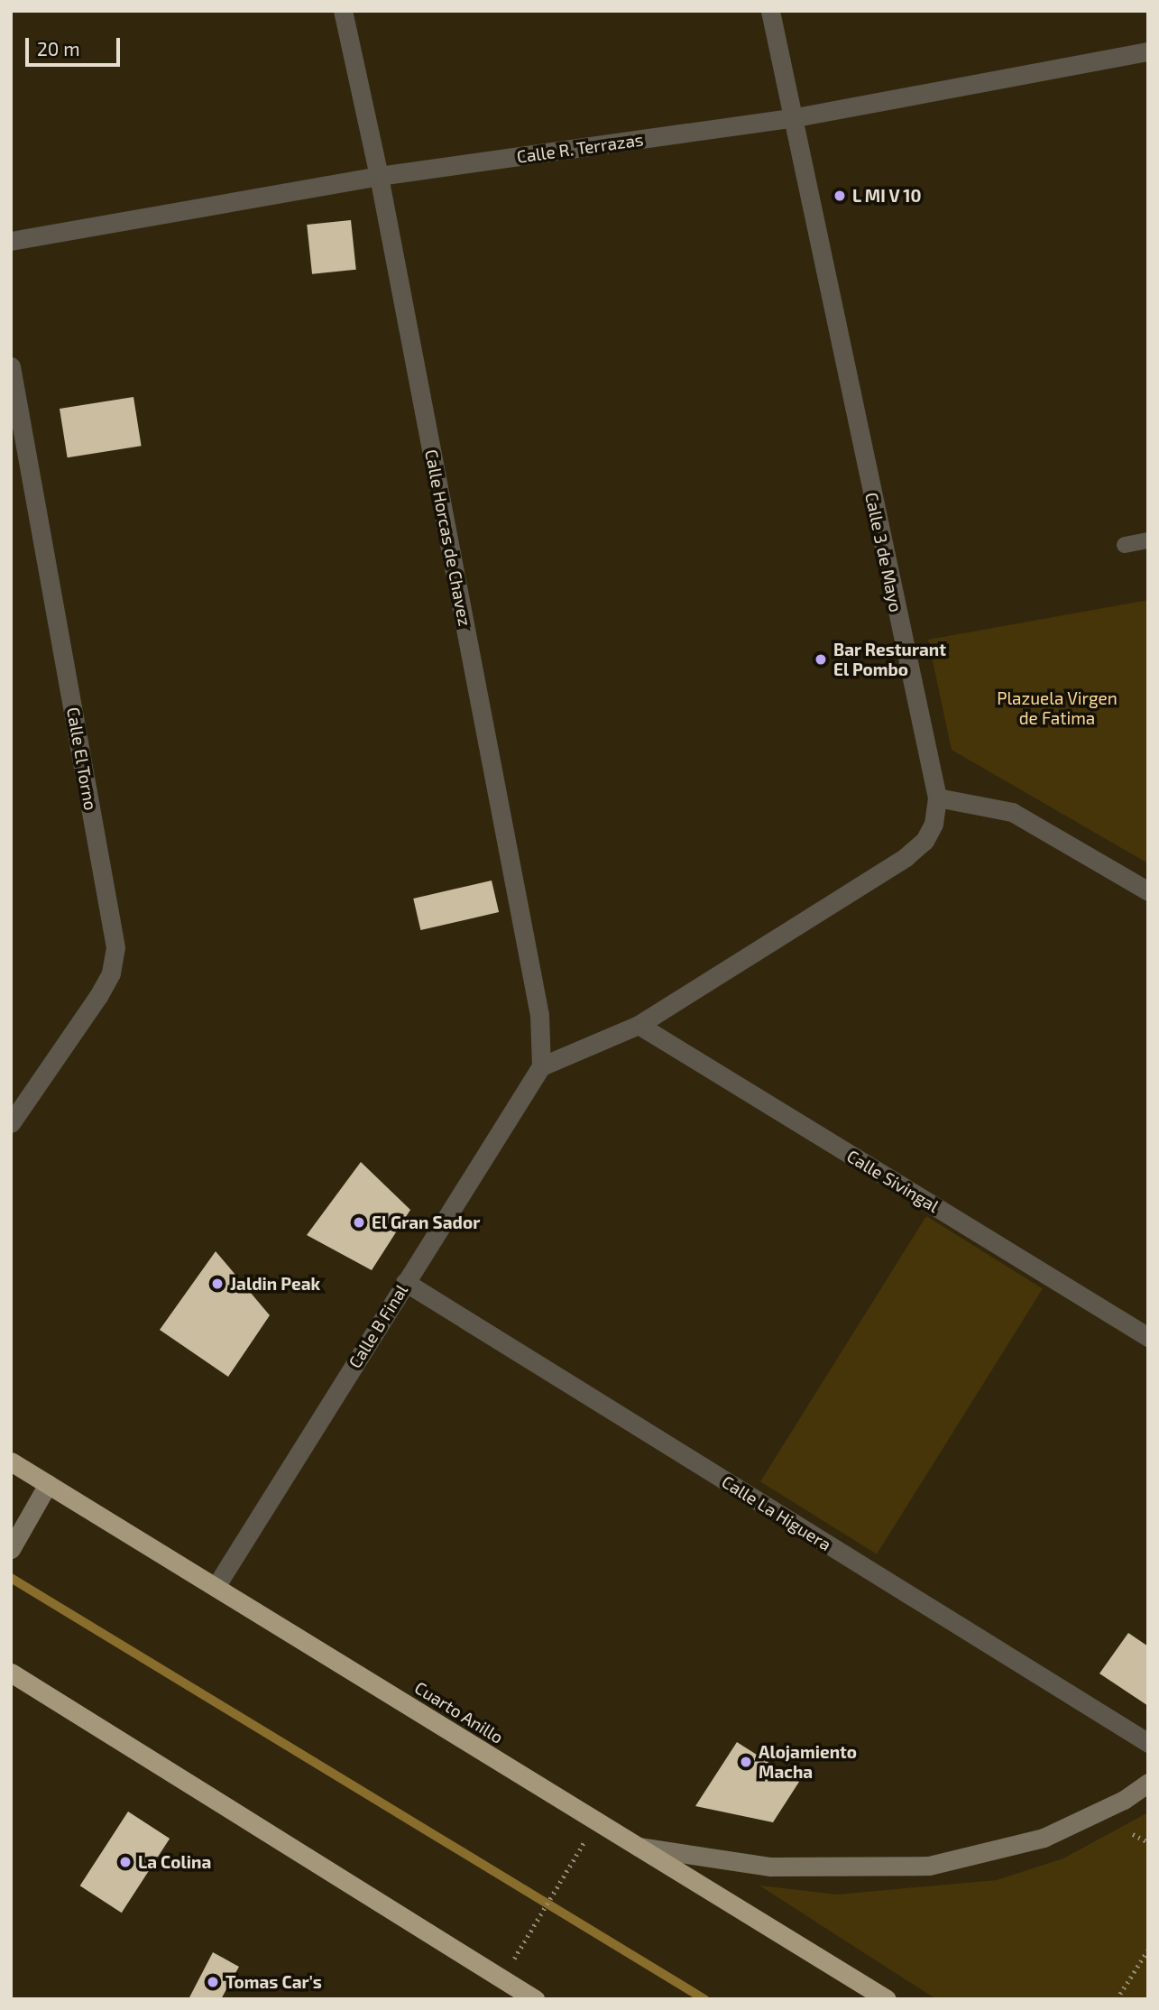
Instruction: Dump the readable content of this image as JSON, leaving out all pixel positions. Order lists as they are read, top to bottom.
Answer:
{
  "streets": {
    "highway": ["Cuarto Anillo"],
    "street": [
      "Calle R. Terrazas",
      "Calle Horcas de Chavez",
      "Calle 3 de Mayo",
      "Calle El Torno",
      "Calle Sivingal",
      "Calle B Final",
      "Calle La Higuera"
    ]
  },
  "crossings": [
    ["Calle R. Terrazas", "Calle Horcas de Chavez"],
    ["Calle R. Terrazas", "Calle 3 de Mayo"],
    ["Calle Horcas de Chavez", "Calle 3 de Mayo"],
    ["Calle Horcas de Chavez", "Calle B Final"],
    ["Calle 3 de Mayo", "Calle Sivingal"],
    ["Calle 3 de Mayo", "Calle B Final"],
    ["Calle B Final", "Calle La Higuera"],
    ["Calle B Final", "Cuarto Anillo"]
  ],
  "parks": ["Plazuela Virgen de Fatima"],
  "places": [
    "L MI V 10",
    "Bar Resturant El Pombo",
    "El Gran Sador",
    "Jaldin Peak",
    "Alojamiento Macha",
    "La Colina",
    "Tomas Car's"
  ],
  "scale_bar": "20 m"
}
